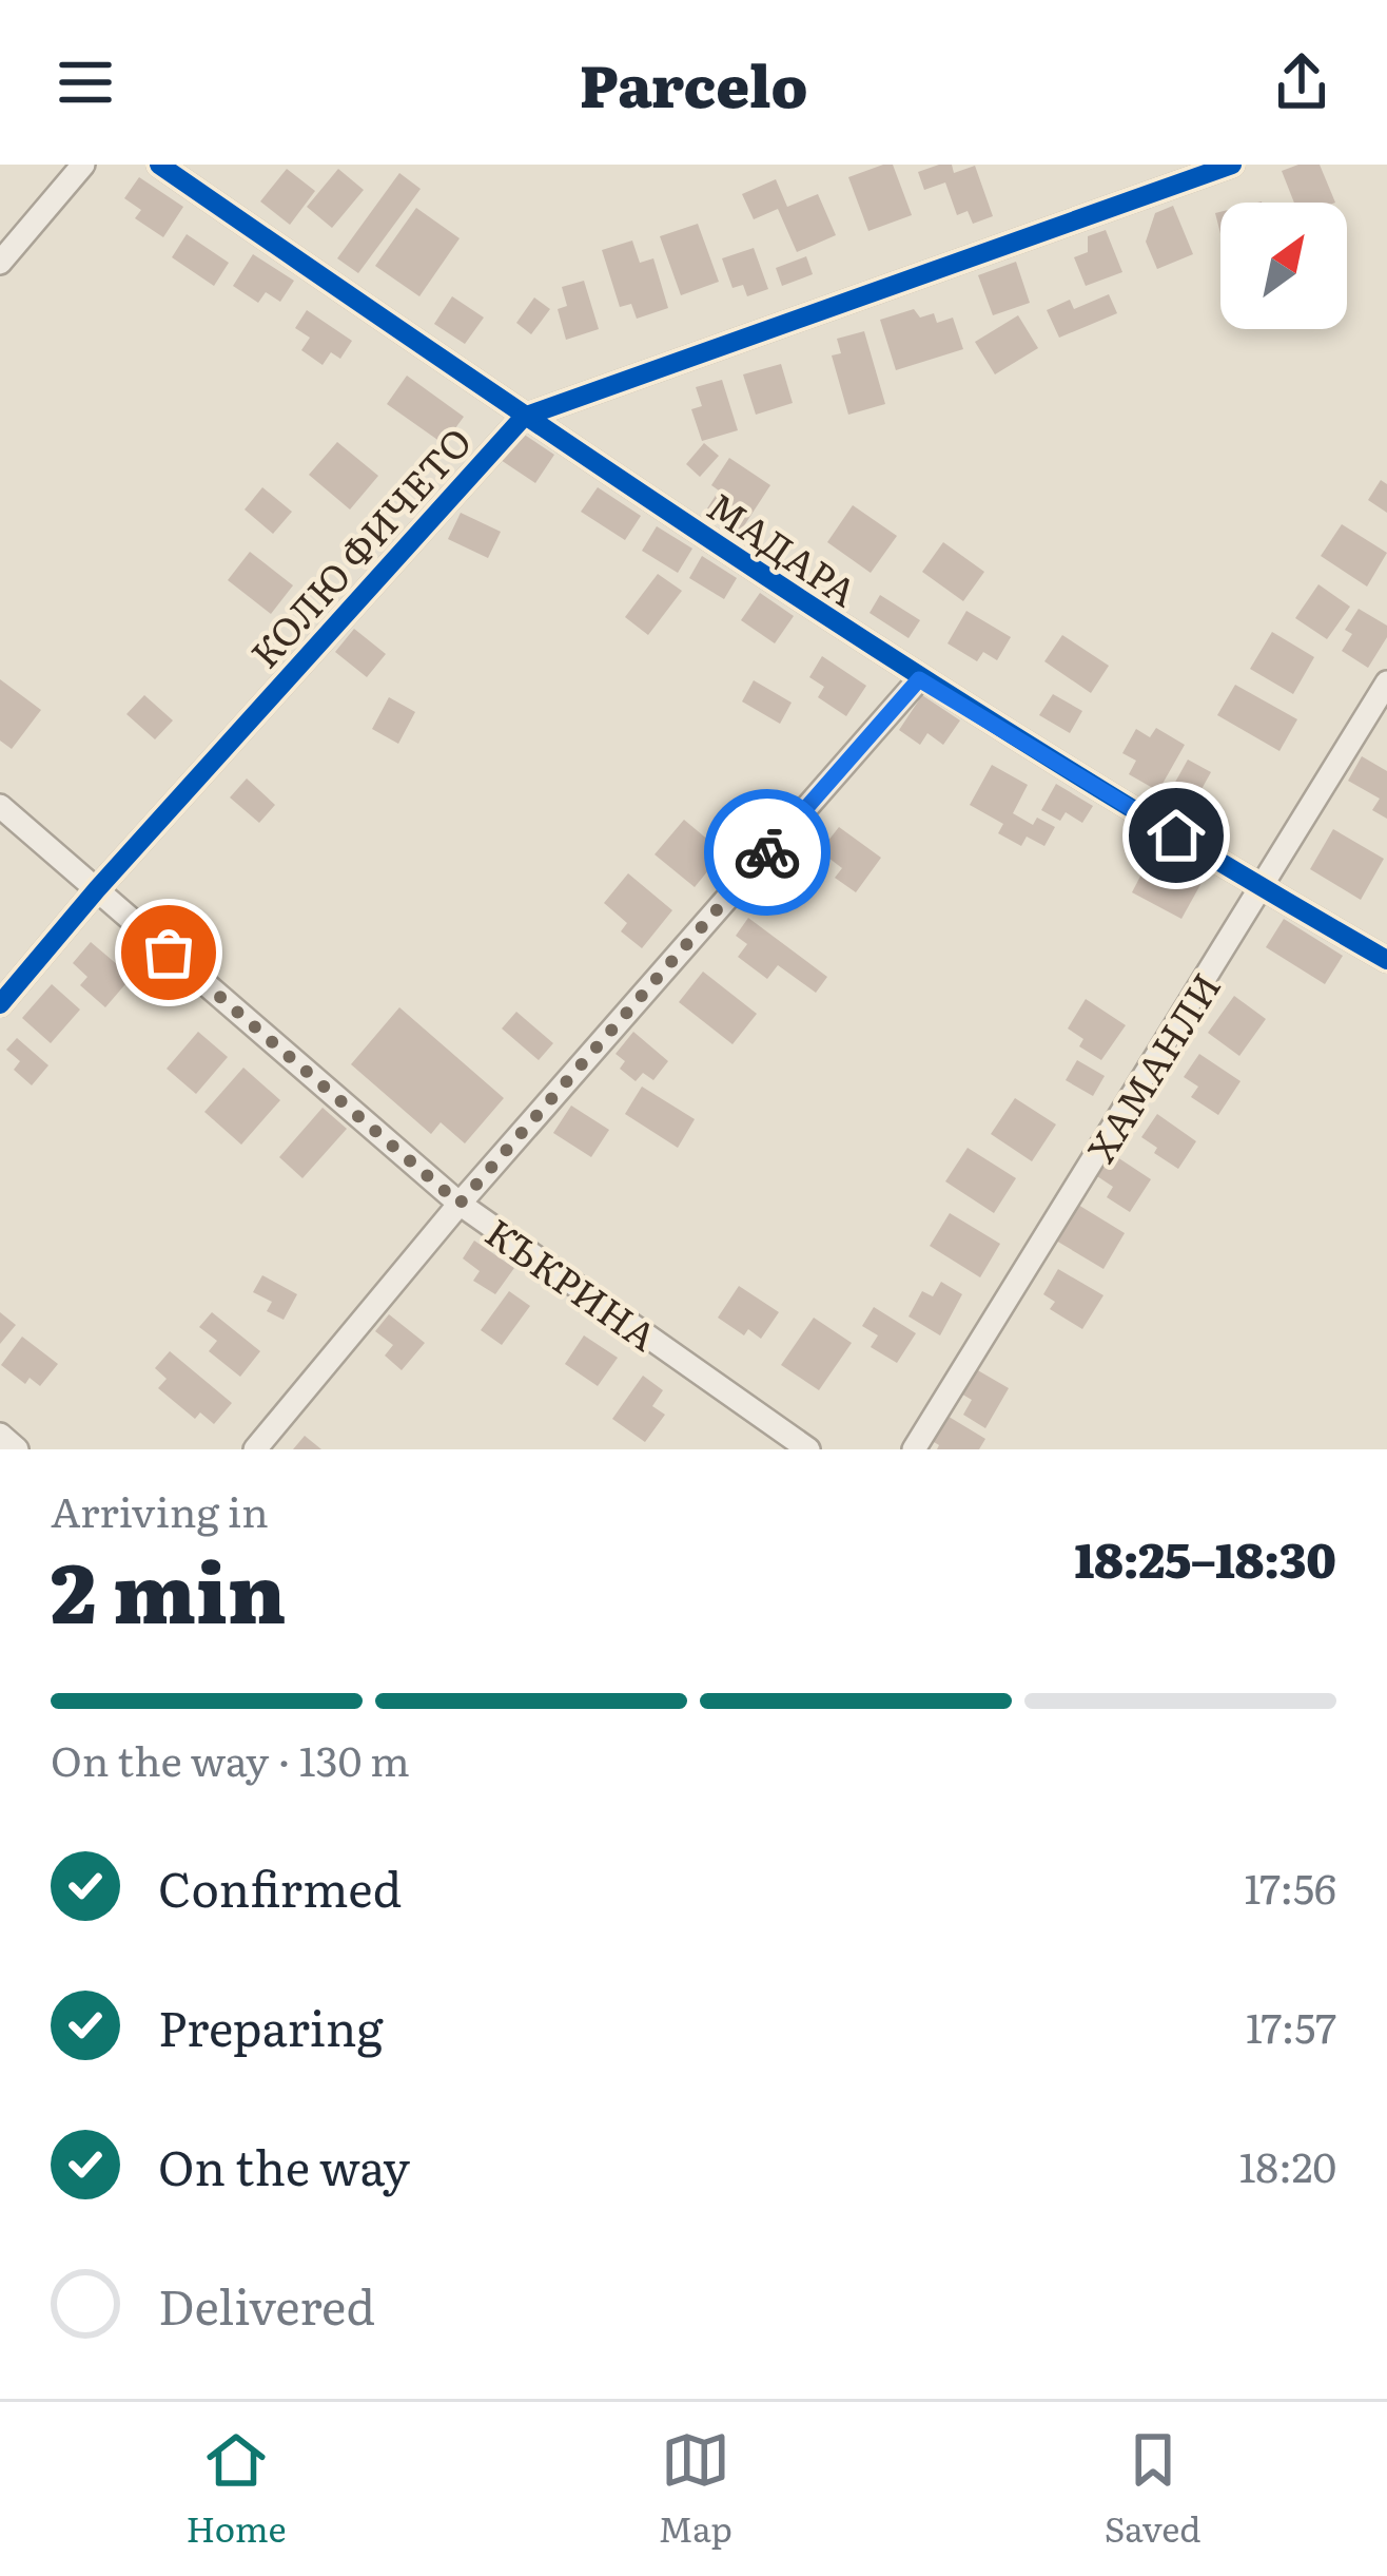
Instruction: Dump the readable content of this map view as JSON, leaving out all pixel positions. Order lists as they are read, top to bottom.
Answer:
{
  "streets": {
    "street": [
      "КОЛЮ ФИЧЕТО",
      "МАДАРА",
      "ХАМАНЛИ",
      "КЪКРИНА"
    ]
  },
  "crossings": [
    ["КОЛЮ ФИЧЕТО", "МАДАРА"],
    ["КОЛЮ ФИЧЕТО", "КЪКРИНА"],
    ["МАДАРА", "ХАМАНЛИ"]
  ],
  "north": "top right",
  "page": {
    "header": "Parcelo",
    "heading": ["2 min", "Arriving in", "18:25–18:30"],
    "bar": "On the way · 130 m",
    "list": [
      ["Confirmed", "17:56"],
      ["Preparing", "17:57"],
      ["On the way", "18:20"],
      "Delivered"
    ],
    "tabs": ["Home", "Map", "Saved"]
  }
}
